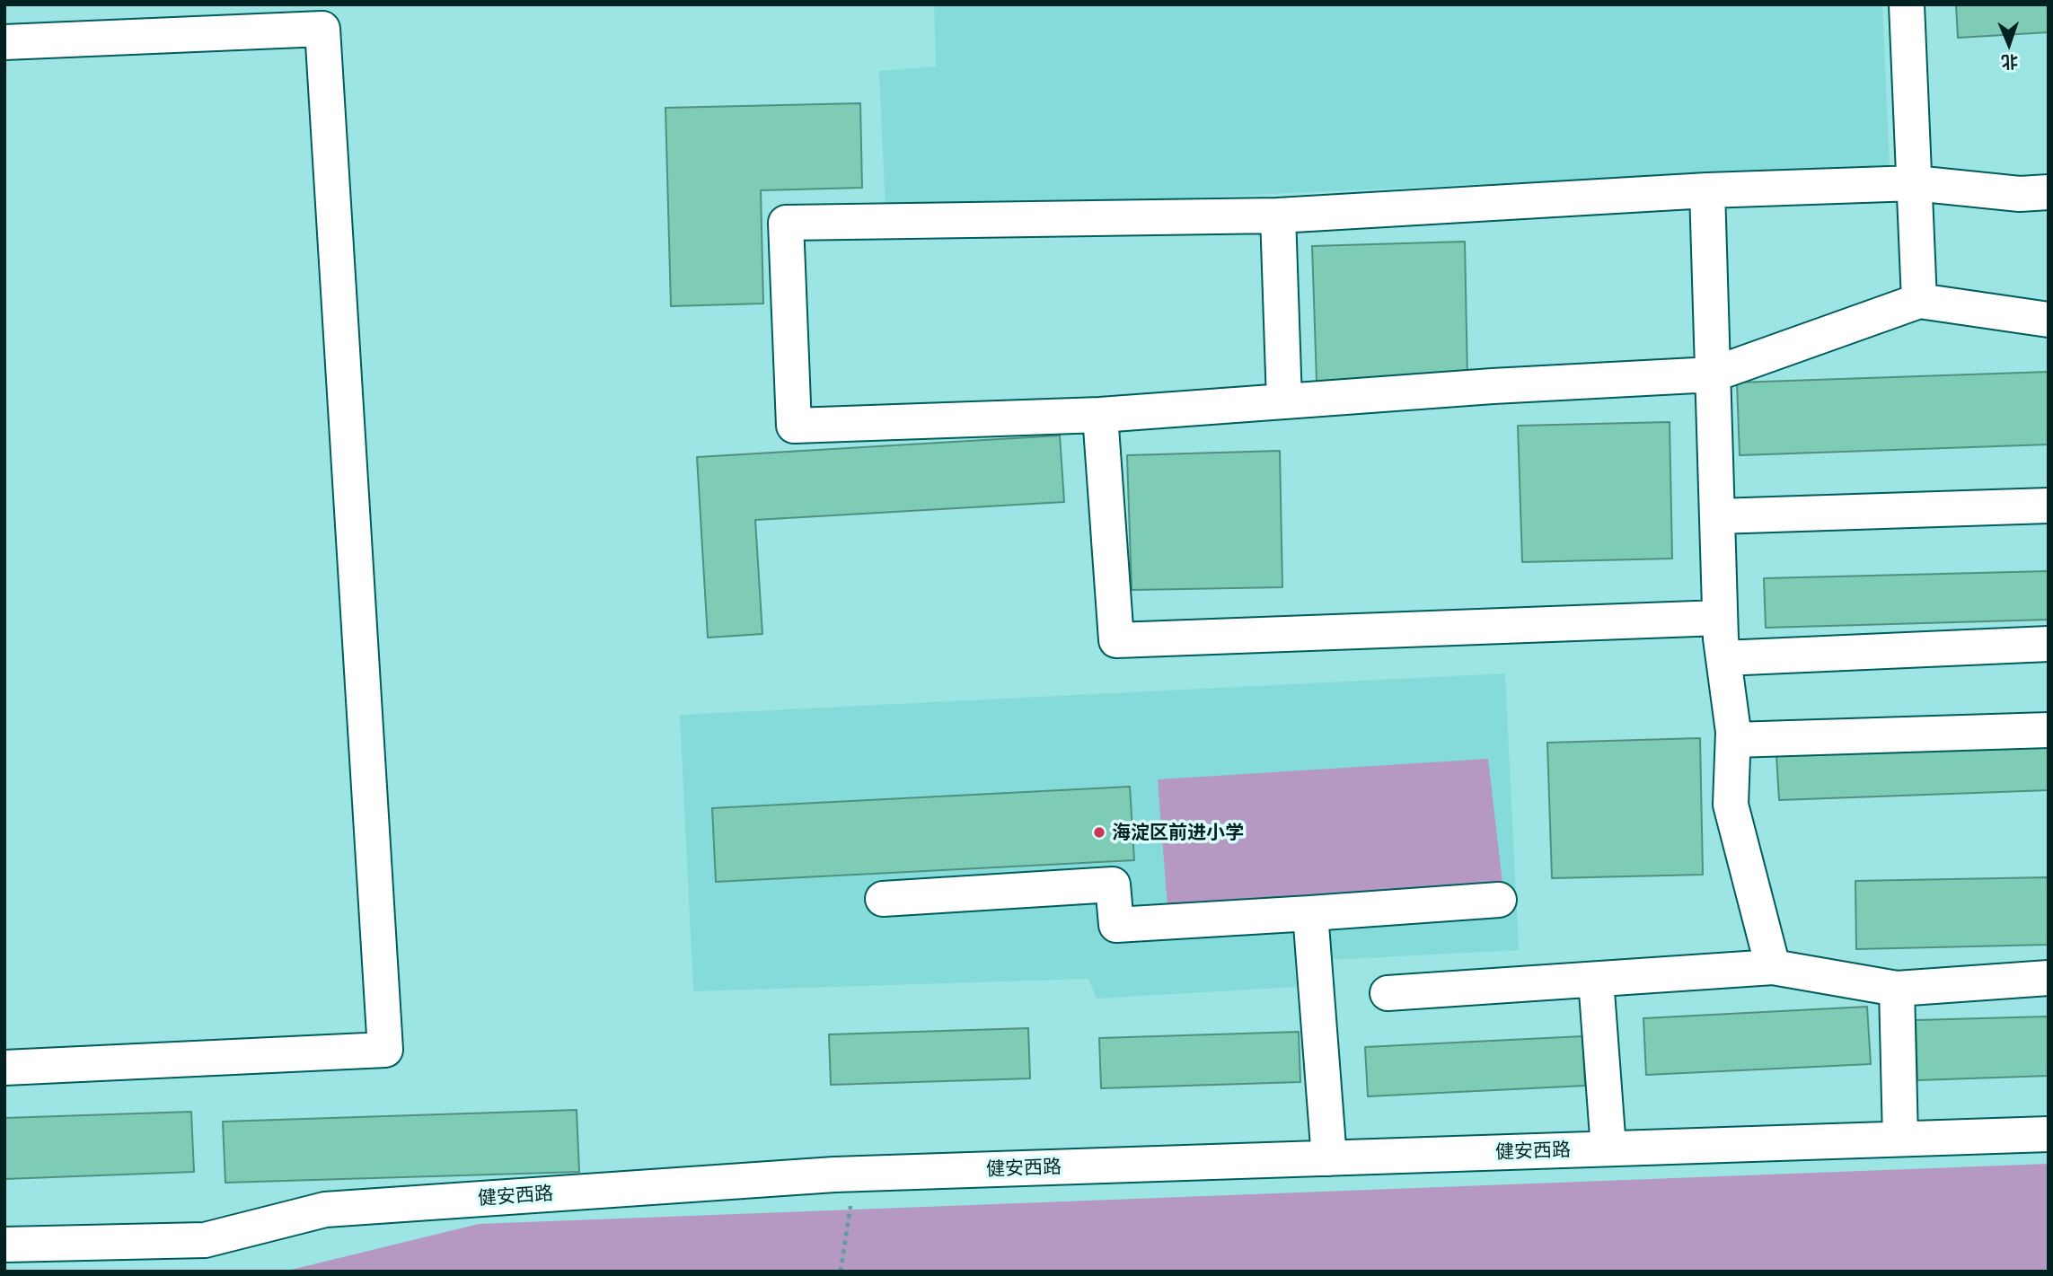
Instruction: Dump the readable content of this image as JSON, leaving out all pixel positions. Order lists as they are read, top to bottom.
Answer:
{
  "streets": {
    "street": ["健安西路"]
  },
  "places": ["海淀区前进小学"],
  "north": "bottom"
}
